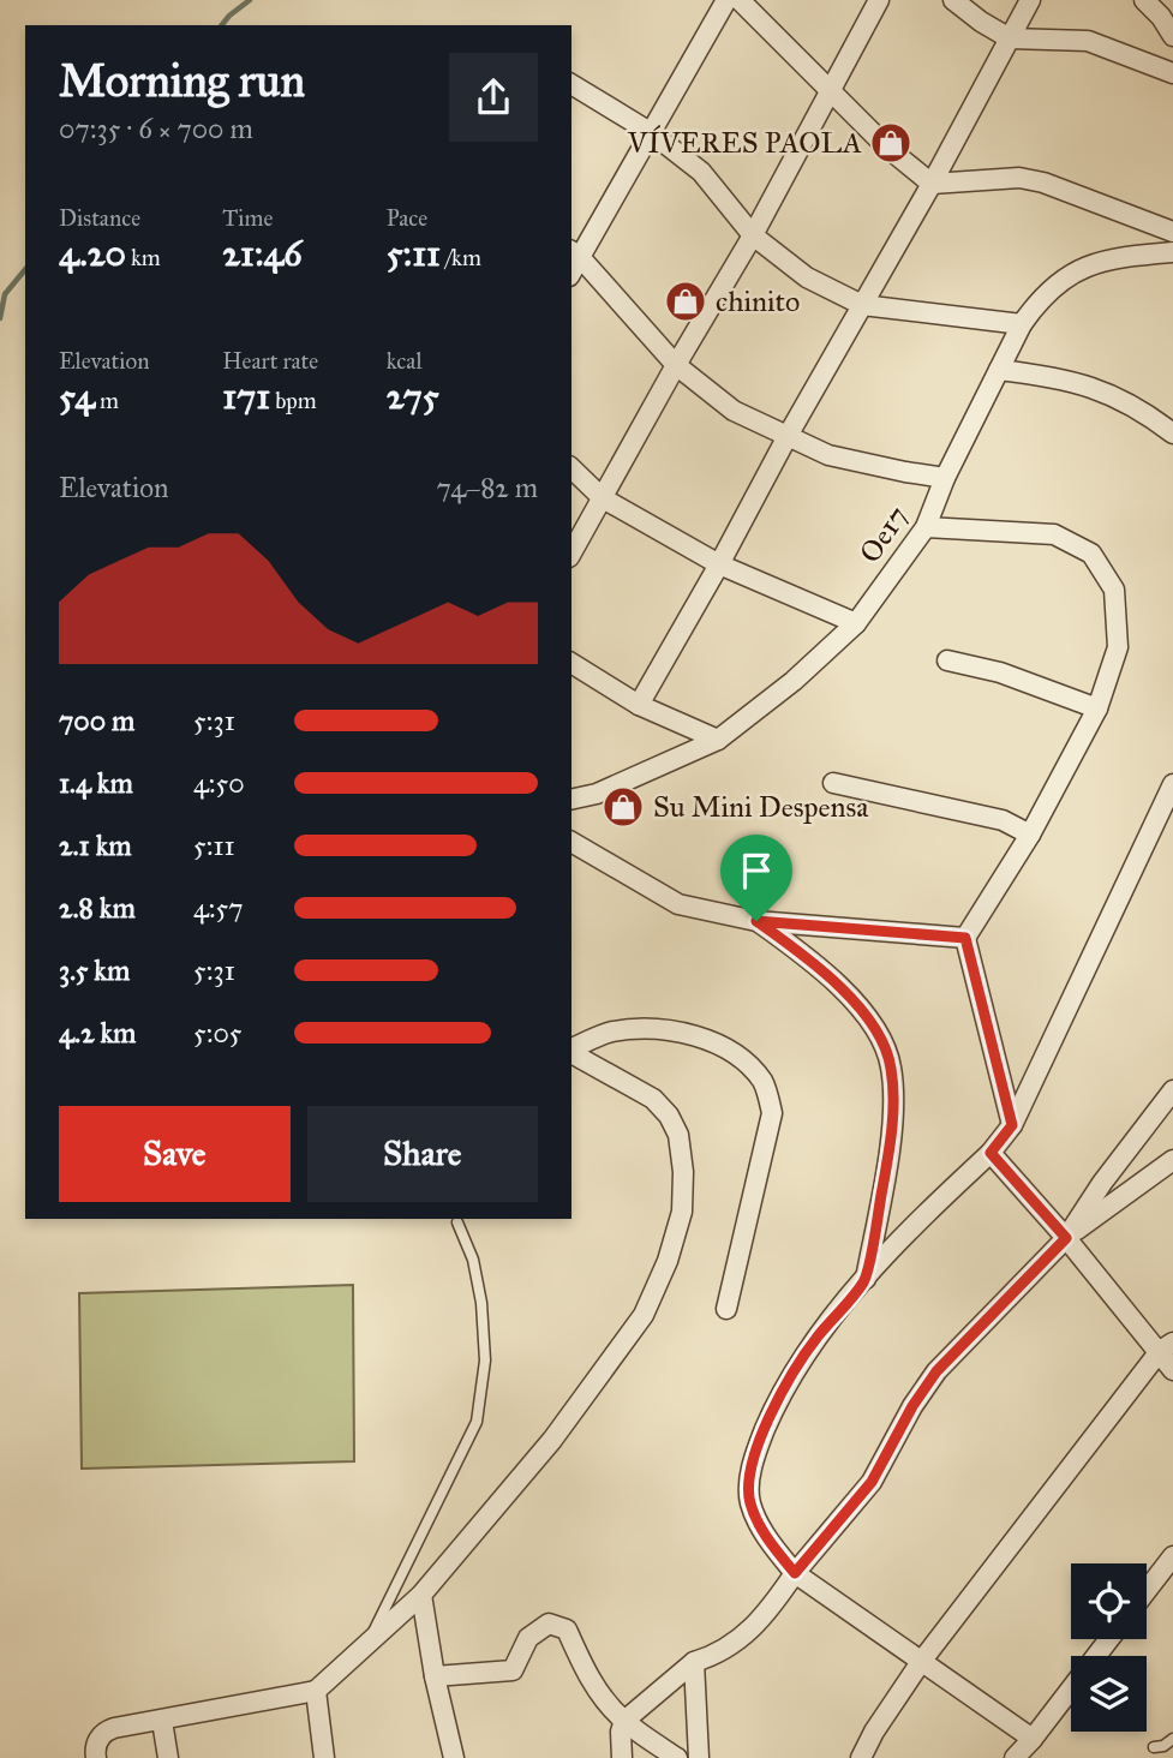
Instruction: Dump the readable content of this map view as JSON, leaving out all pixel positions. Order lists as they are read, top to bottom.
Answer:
{
  "streets": {
    "street": ["Oe17"]
  },
  "places": {
    "shop": ["VÍVERES PAOLA", "chinito", "Su Mini Despensa"]
  },
  "page": {
    "heading": ["Morning run", "07:35 · 6 × 700 m"],
    "stats": [
      ["Distance", "4.20 km"],
      ["Time", "21:46"],
      ["Pace", "5:11 /km"],
      ["Elevation", "54 m"],
      ["Heart rate", "171 bpm"],
      ["kcal", "275"]
    ],
    "chart": ["Elevation", "74–82 m"],
    "list": [
      {
        "name": "700 m",
        "note": "5:31"
      },
      {
        "name": "1.4 km",
        "note": "4:50"
      },
      {
        "name": "2.1 km",
        "note": "5:11"
      },
      {
        "name": "2.8 km",
        "note": "4:57"
      },
      {
        "name": "3.5 km",
        "note": "5:31"
      },
      {
        "name": "4.2 km",
        "note": "5:05"
      }
    ],
    "buttons": ["Save", "Share"]
  }
}
